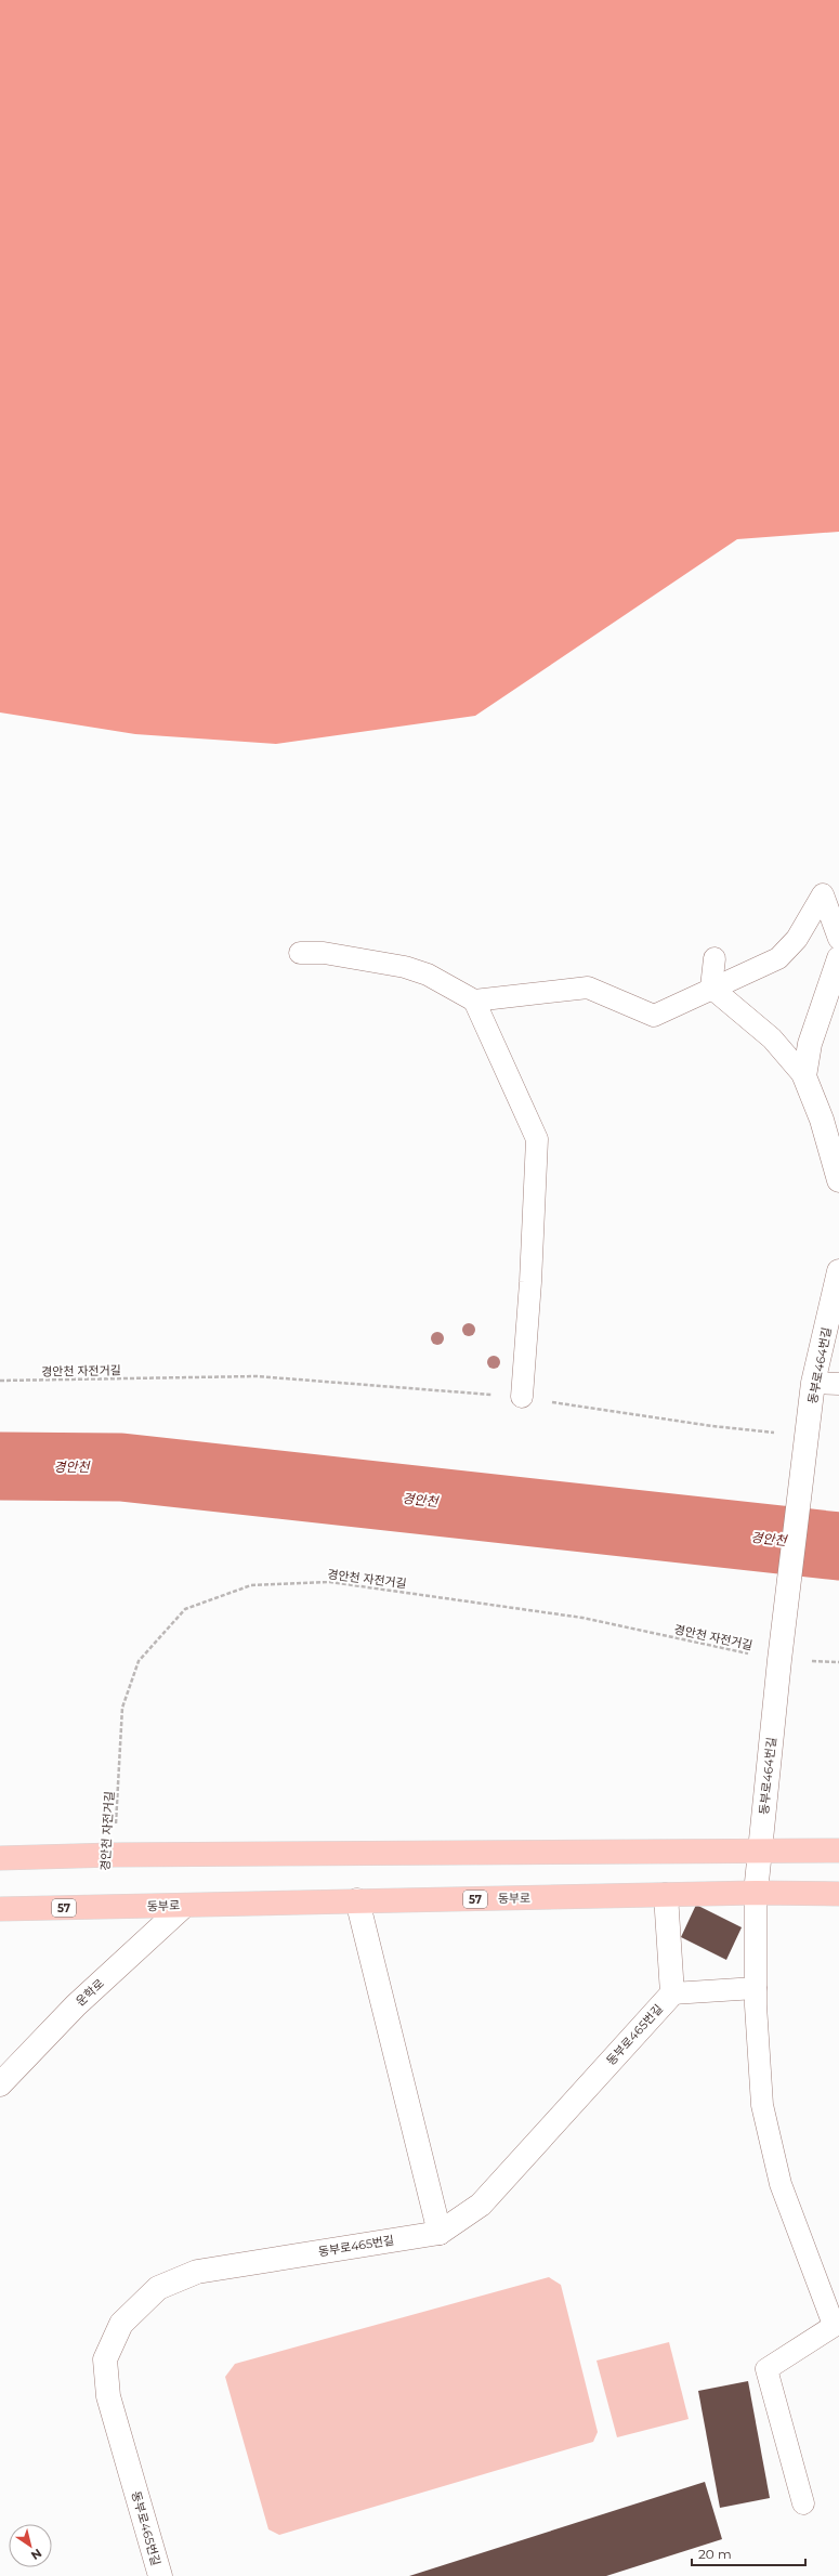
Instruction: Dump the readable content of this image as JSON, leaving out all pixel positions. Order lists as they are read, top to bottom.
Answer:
{
  "streets": {
    "main road": ["동부로", "57"],
    "street": ["동부로464번길", "운학로", "동부로465번길"],
    "path": ["경안천 자전거길"]
  },
  "crossings": [
    ["동부로464번길", "경안천 자전거길"],
    ["동부로464번길", "동부로"],
    ["동부로", "운학로"],
    ["동부로", "동부로465번길"]
  ],
  "water": ["경안천"],
  "scale_bar": "20 m",
  "north": "bottom right"
}
